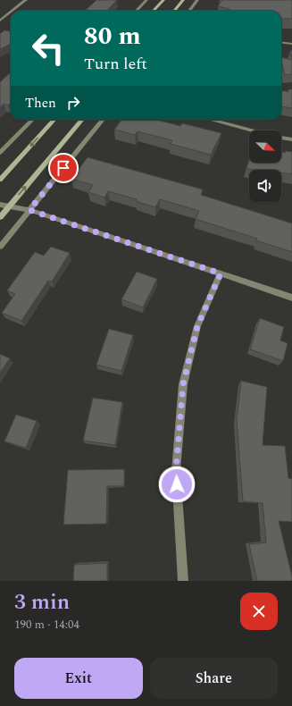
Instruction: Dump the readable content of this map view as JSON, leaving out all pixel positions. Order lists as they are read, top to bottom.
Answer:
{
  "north": "bottom right",
  "page": {
    "turn": ["80 m", "Turn left"],
    "then": "Then",
    "heading": ["3 min", "190 m · 14:04"],
    "buttons": ["Exit", "Share"]
  }
}
